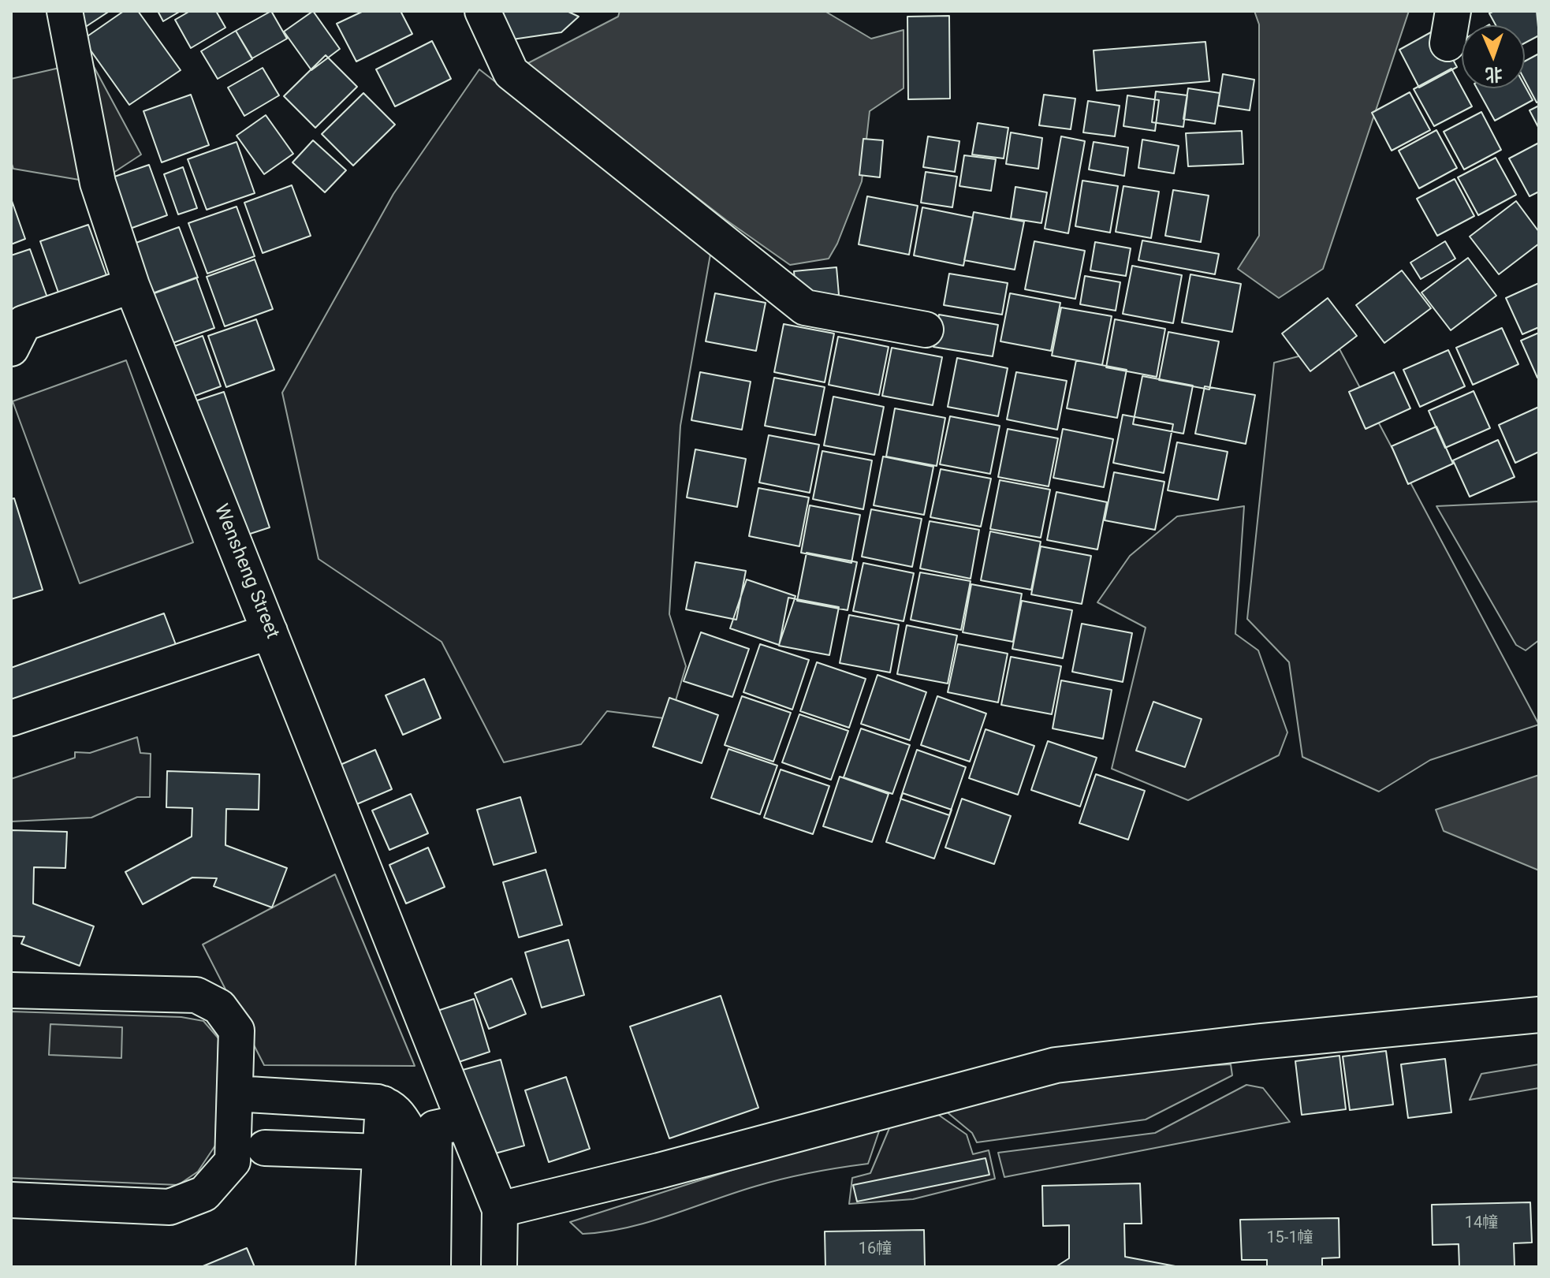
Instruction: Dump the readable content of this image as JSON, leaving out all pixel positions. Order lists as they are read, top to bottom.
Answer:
{
  "streets": {
    "street": ["Wensheng Street"]
  },
  "house_numbers": ["14幢", "15-1幢", "16幢"],
  "north": "bottom"
}
